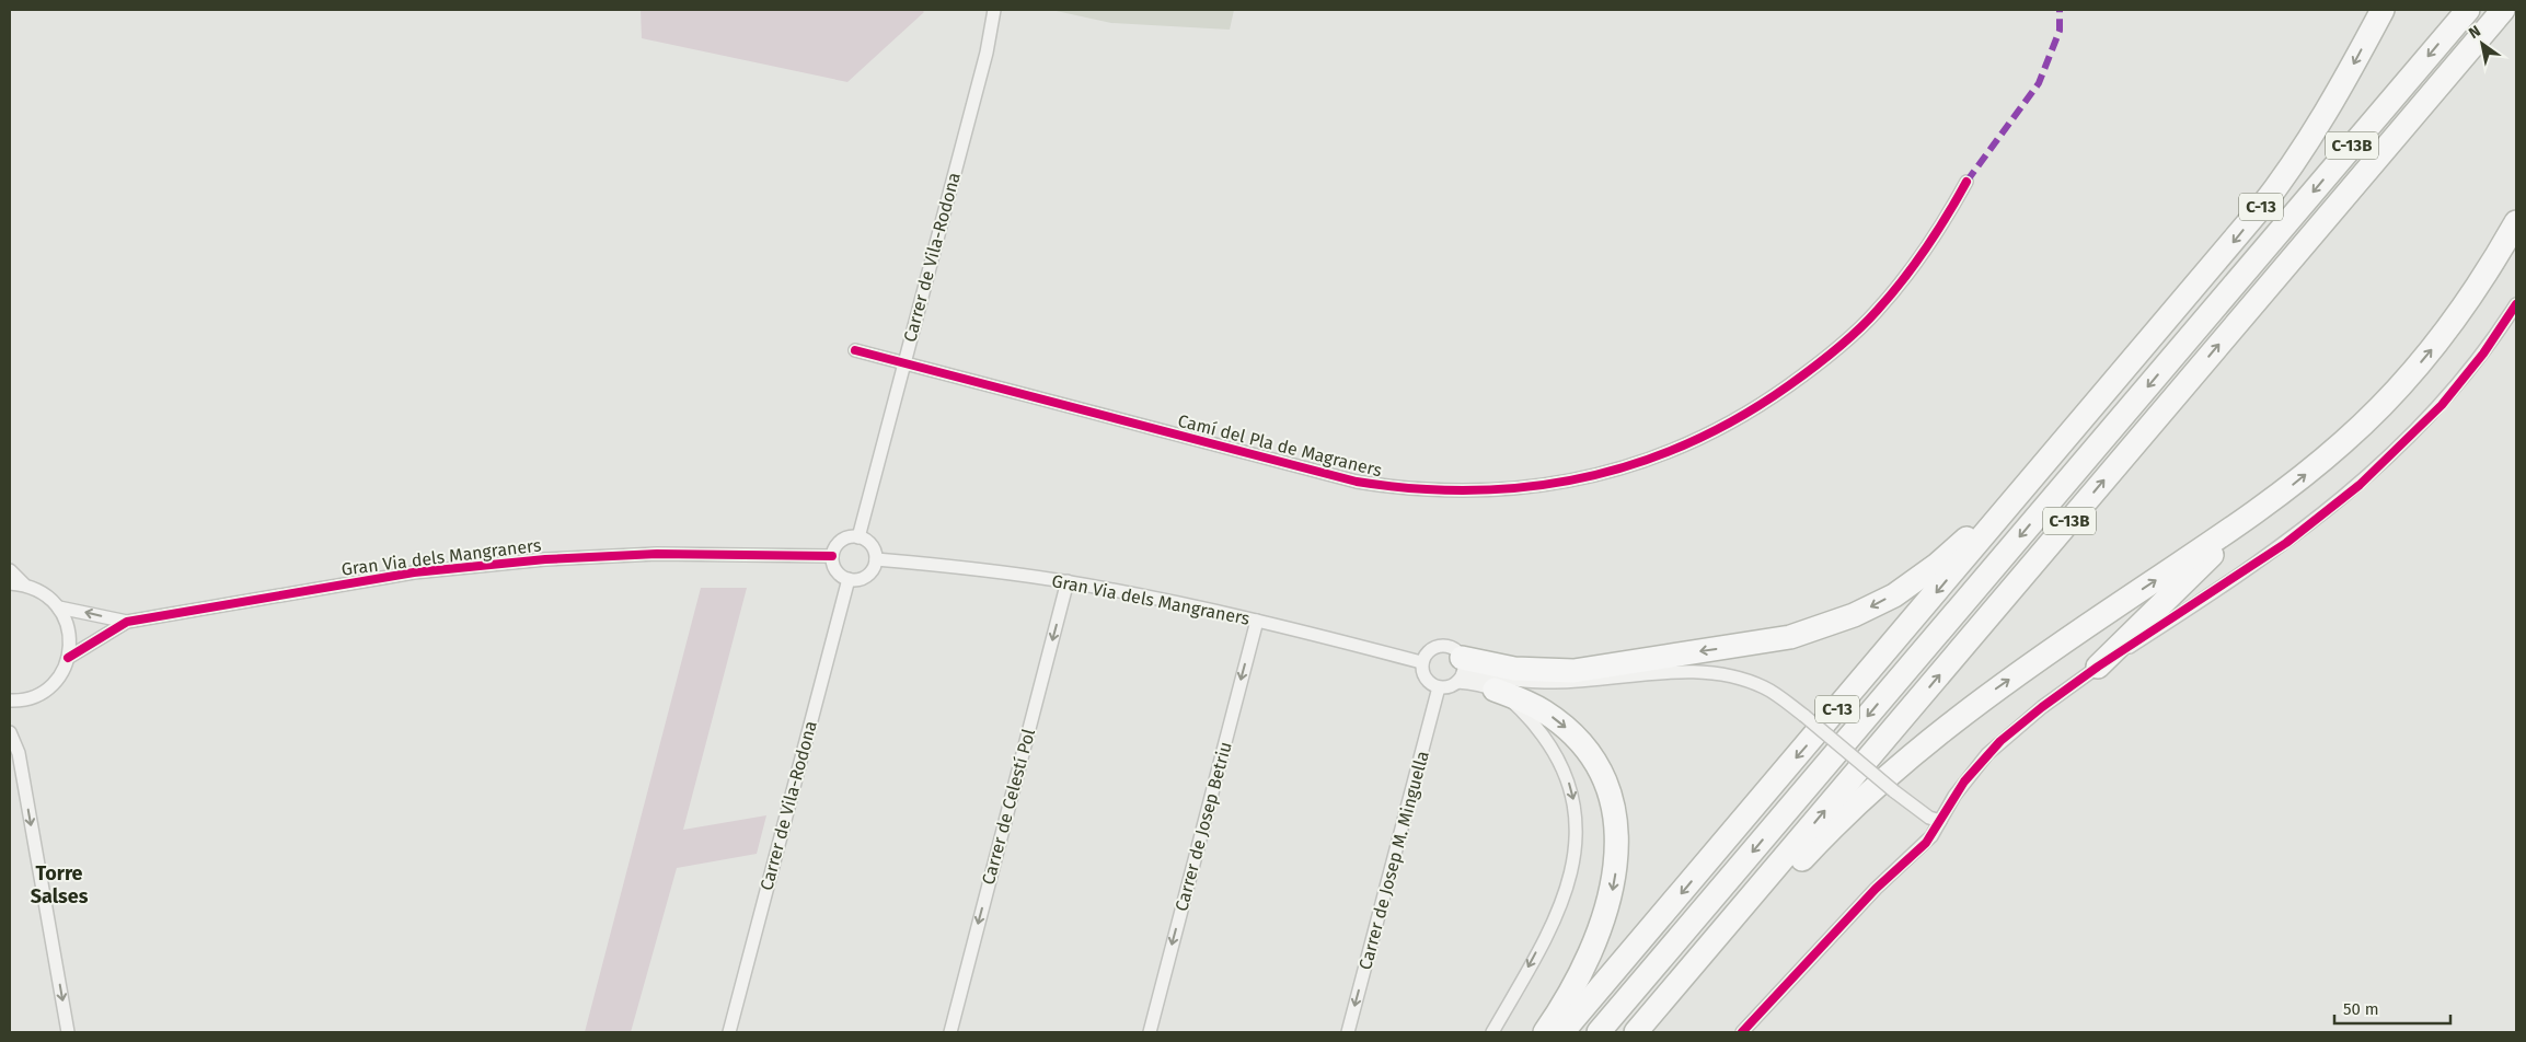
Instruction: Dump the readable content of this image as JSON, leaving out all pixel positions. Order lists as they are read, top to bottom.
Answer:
{
  "streets": {
    "highway": ["C-13B", "C-13"],
    "street": [
      "Carrer de Vila-Rodona",
      "Camí del Pla de Magraners",
      "Gran Via dels Mangraners",
      "Carrer de Celestí Pol",
      "Carrer de Josep Betriu",
      "Carrer de Josep M. Minguella"
    ]
  },
  "crossings": [
    ["Carrer de Vila-Rodona", "Camí del Pla de Magraners"],
    ["Carrer de Vila-Rodona", "Gran Via dels Mangraners"],
    ["Gran Via dels Mangraners", "Carrer de Celestí Pol"],
    ["Gran Via dels Mangraners", "Carrer de Josep Betriu"],
    ["Gran Via dels Mangraners", "Carrer de Josep M. Minguella"]
  ],
  "one_way": ["Carrer de Celestí Pol", "Carrer de Josep Betriu", "Carrer de Josep M. Minguella"],
  "districts": ["Torre Salses"],
  "scale_bar": "50 m",
  "north": "top left"
}
